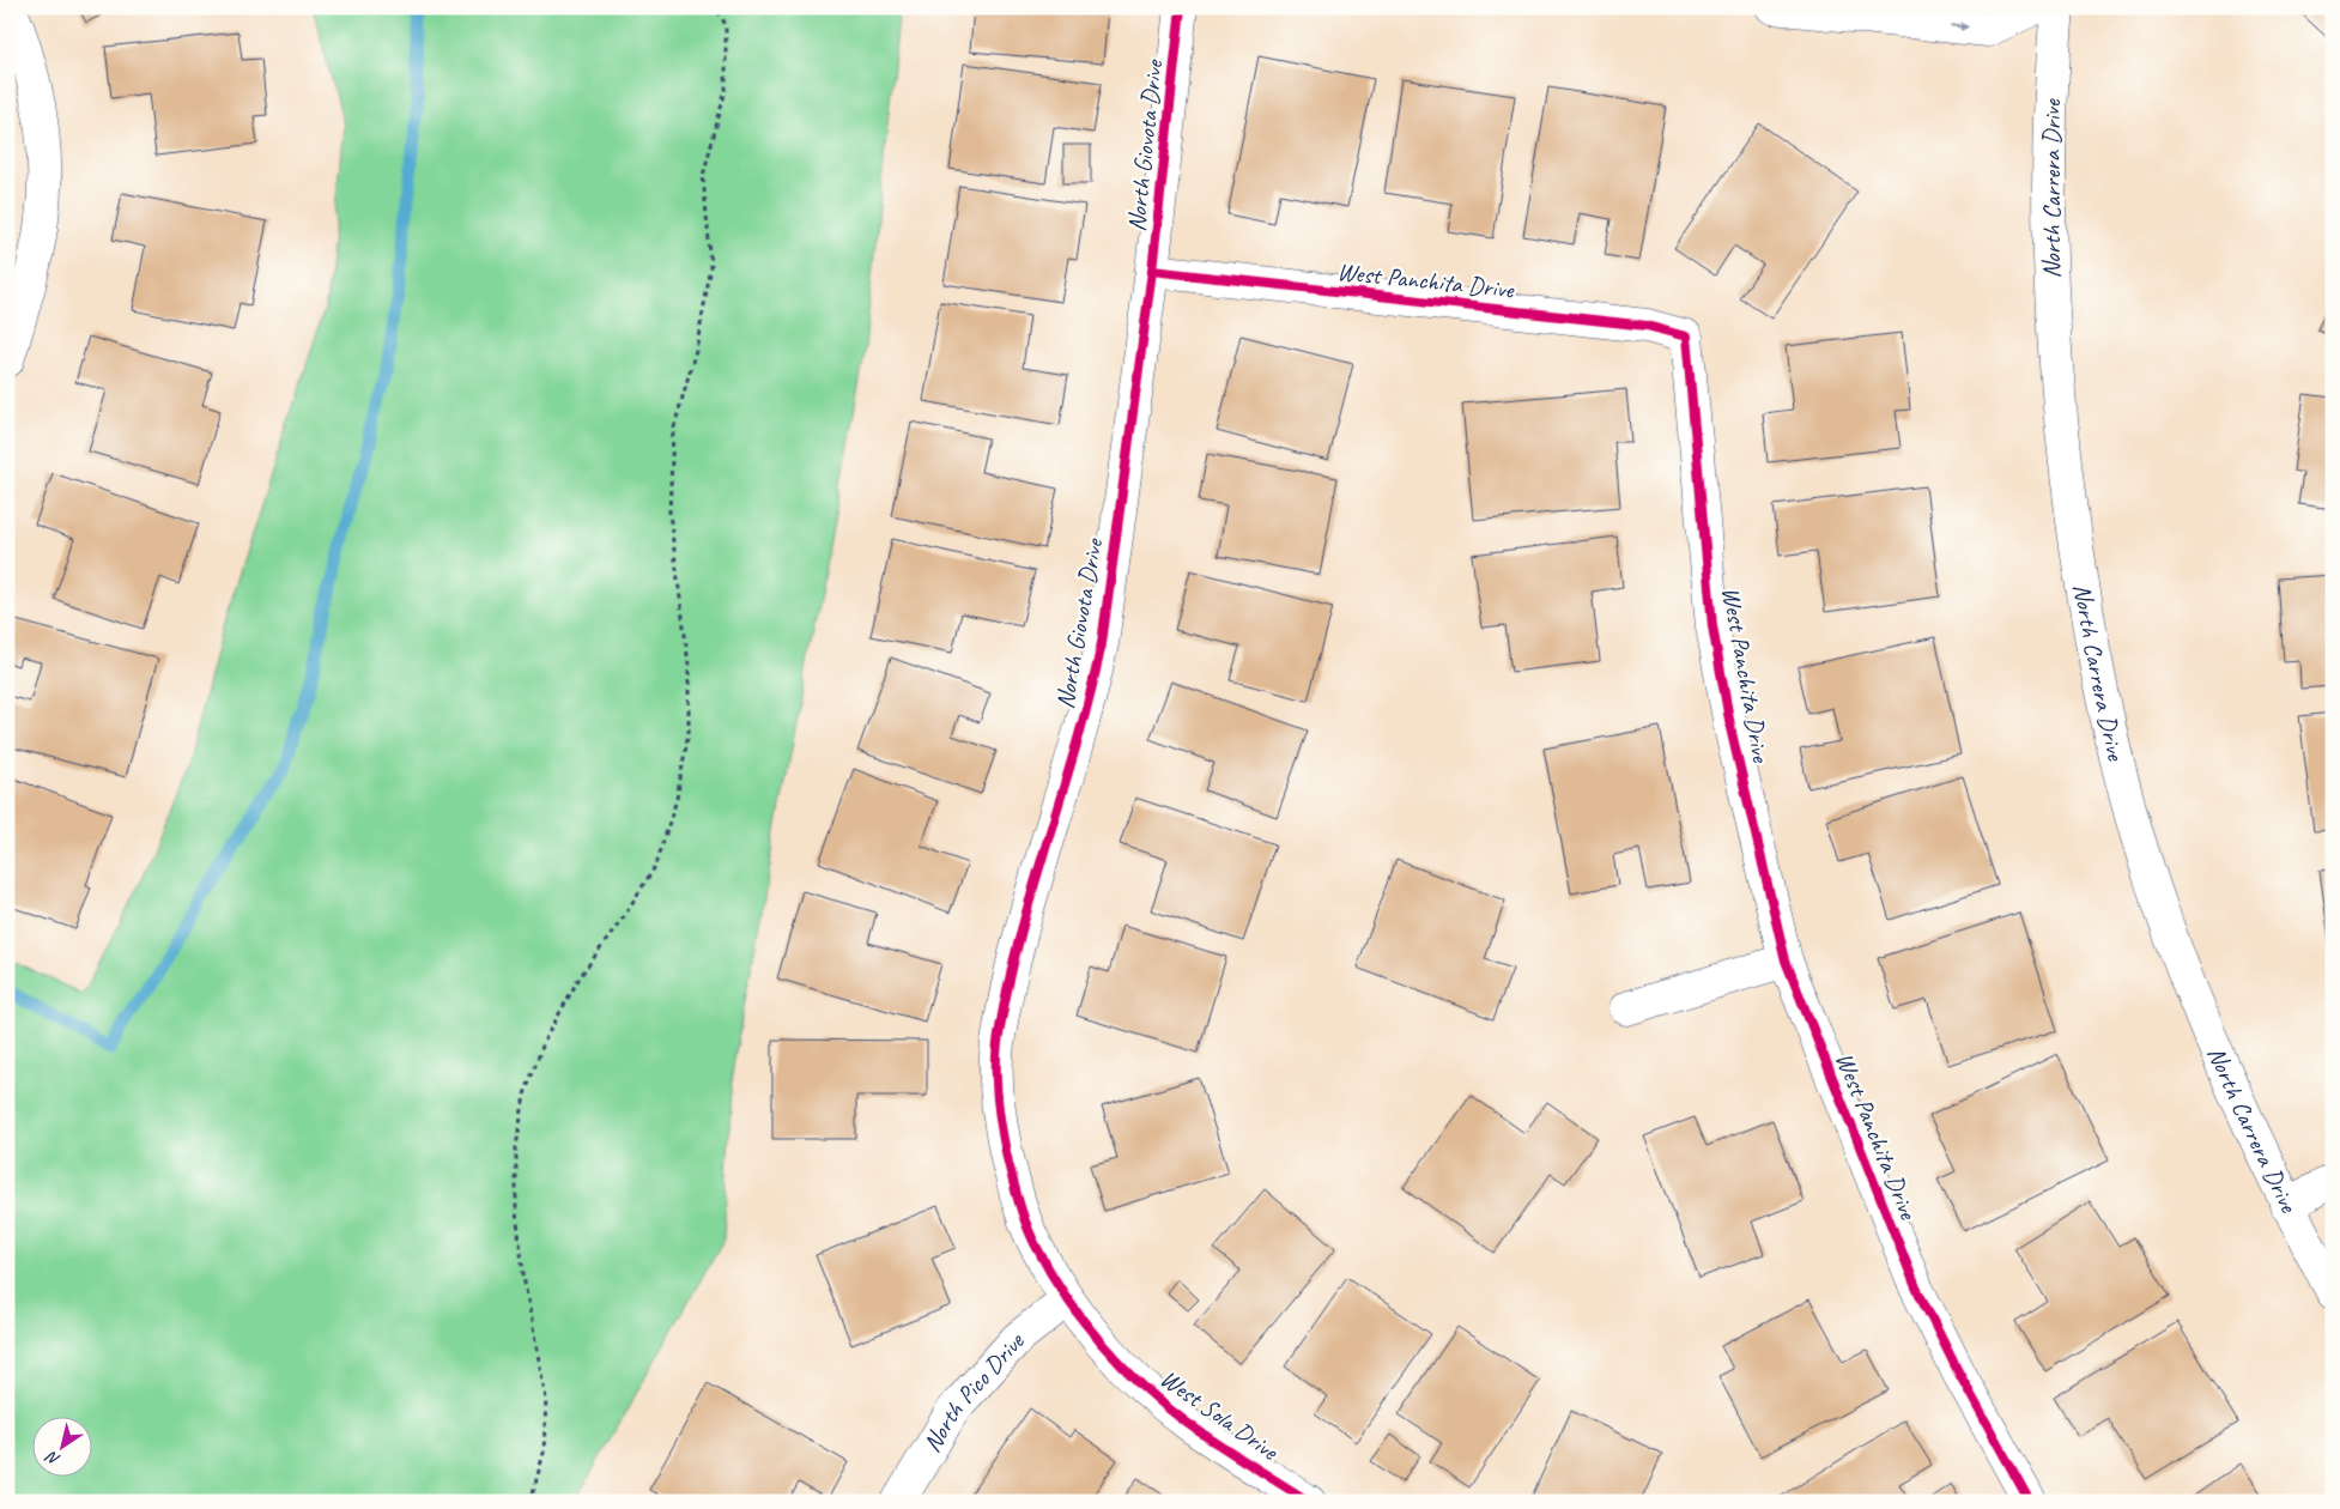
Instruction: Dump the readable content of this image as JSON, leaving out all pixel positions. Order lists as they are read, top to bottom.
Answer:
{
  "streets": {
    "street": [
      "North Giovota Drive",
      "North Carrera Drive",
      "West Panchita Drive",
      "North Pico Drive",
      "West Sola Drive"
    ]
  },
  "crossings": [
    ["North Giovota Drive", "West Panchita Drive"],
    ["North Giovota Drive", "North Pico Drive"],
    ["North Giovota Drive", "West Sola Drive"],
    ["North Pico Drive", "West Sola Drive"]
  ],
  "north": "bottom left"
}
